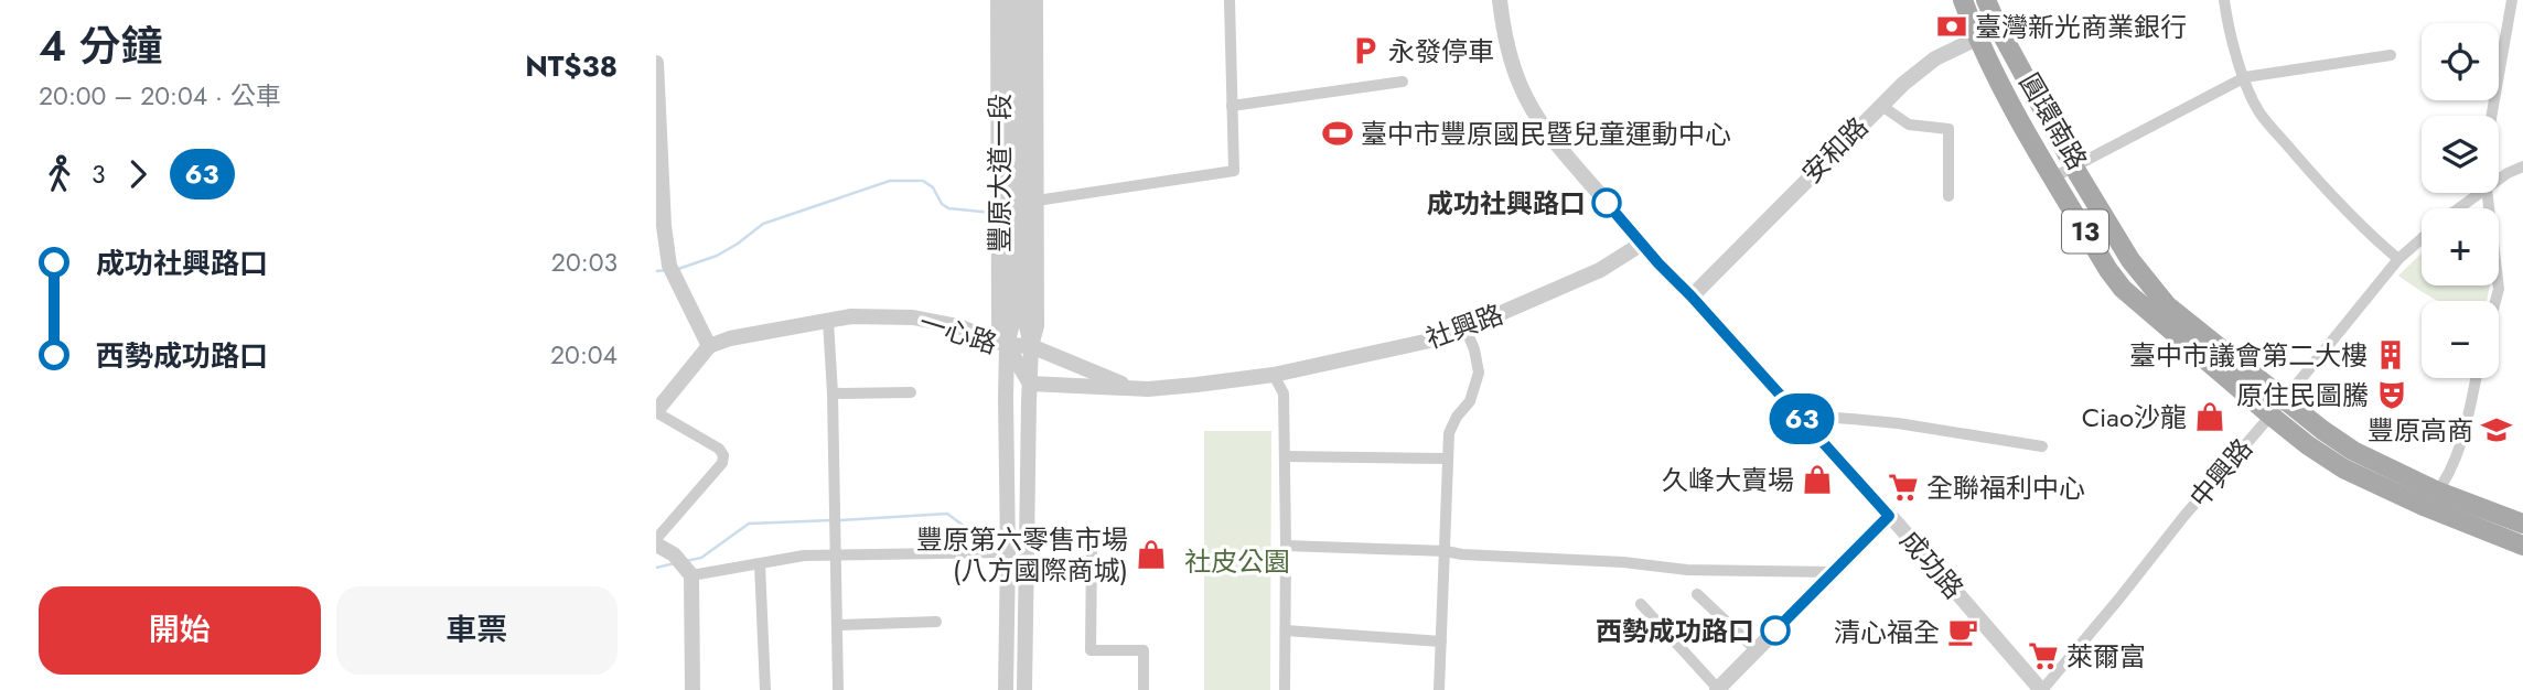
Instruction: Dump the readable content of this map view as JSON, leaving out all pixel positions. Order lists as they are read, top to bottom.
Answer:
{
  "streets": {
    "main road": ["圓環南路", "13"],
    "street": [
      "安和路",
      "豐原大道一段",
      "社興路",
      "一心路",
      "中興路",
      "成功路"
    ]
  },
  "crossings": [
    ["圓環南路", "安和路"],
    ["圓環南路", "中興路"],
    ["安和路", "成功路"],
    ["豐原大道一段", "一心路"],
    ["社興路", "成功路"],
    ["中興路", "成功路"]
  ],
  "parks": ["社皮公園"],
  "places": {
    "bank": ["臺灣新光商業銀行"],
    "parking": ["永發停車"],
    "sports": ["臺中市豐原國民暨兒童運動中心"],
    "other": ["成功社興路口", "西勢成功路口"],
    "building": ["臺中市議會第二大樓"],
    "theatre": ["原住民圖騰"],
    "shop": ["Ciao沙龍", "久峰大賣場", "豐原第六零售市場 (八方國際商城)"],
    "school or university": ["豐原高商"],
    "supermarket": ["全聯福利中心", "萊爾富"],
    "cafe": ["清心福全"]
  },
  "lines": ["bus line 63"],
  "page": {
    "heading": ["4 分鐘", "20:00 – 20:04 · 公車", "NT$38"],
    "on_map": "63",
    "map_buttons": ["+", "−"],
    "legs": ["3", "63"],
    "list": [
      {
        "name": "成功社興路口",
        "value": "20:03"
      },
      {
        "name": "西勢成功路口",
        "value": "20:04"
      }
    ],
    "buttons": ["開始", "車票"]
  }
}
